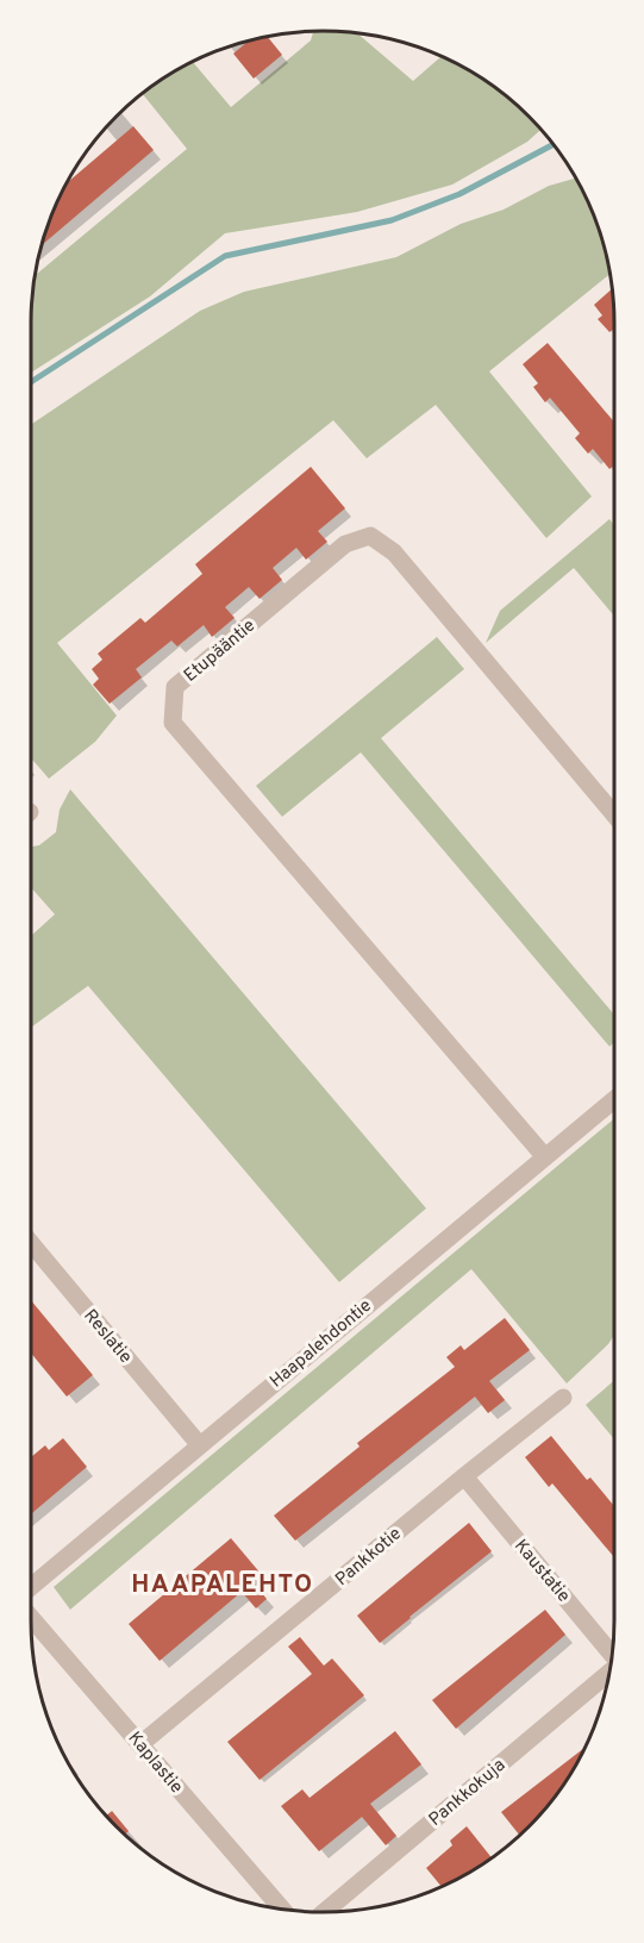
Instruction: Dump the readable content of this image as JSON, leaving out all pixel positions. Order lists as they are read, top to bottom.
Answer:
{
  "streets": {
    "street": [
      "Etupääntie",
      "Reslatie",
      "Haapalehdontie",
      "Pankkotie",
      "Kaustatie",
      "Kaplastie",
      "Pankkokuja"
    ]
  },
  "crossings": [
    ["Etupääntie", "Haapalehdontie"],
    ["Reslatie", "Haapalehdontie"],
    ["Pankkotie", "Kaustatie"],
    ["Pankkotie", "Kaplastie"]
  ],
  "districts": ["HAAPALEHTO"]
}
